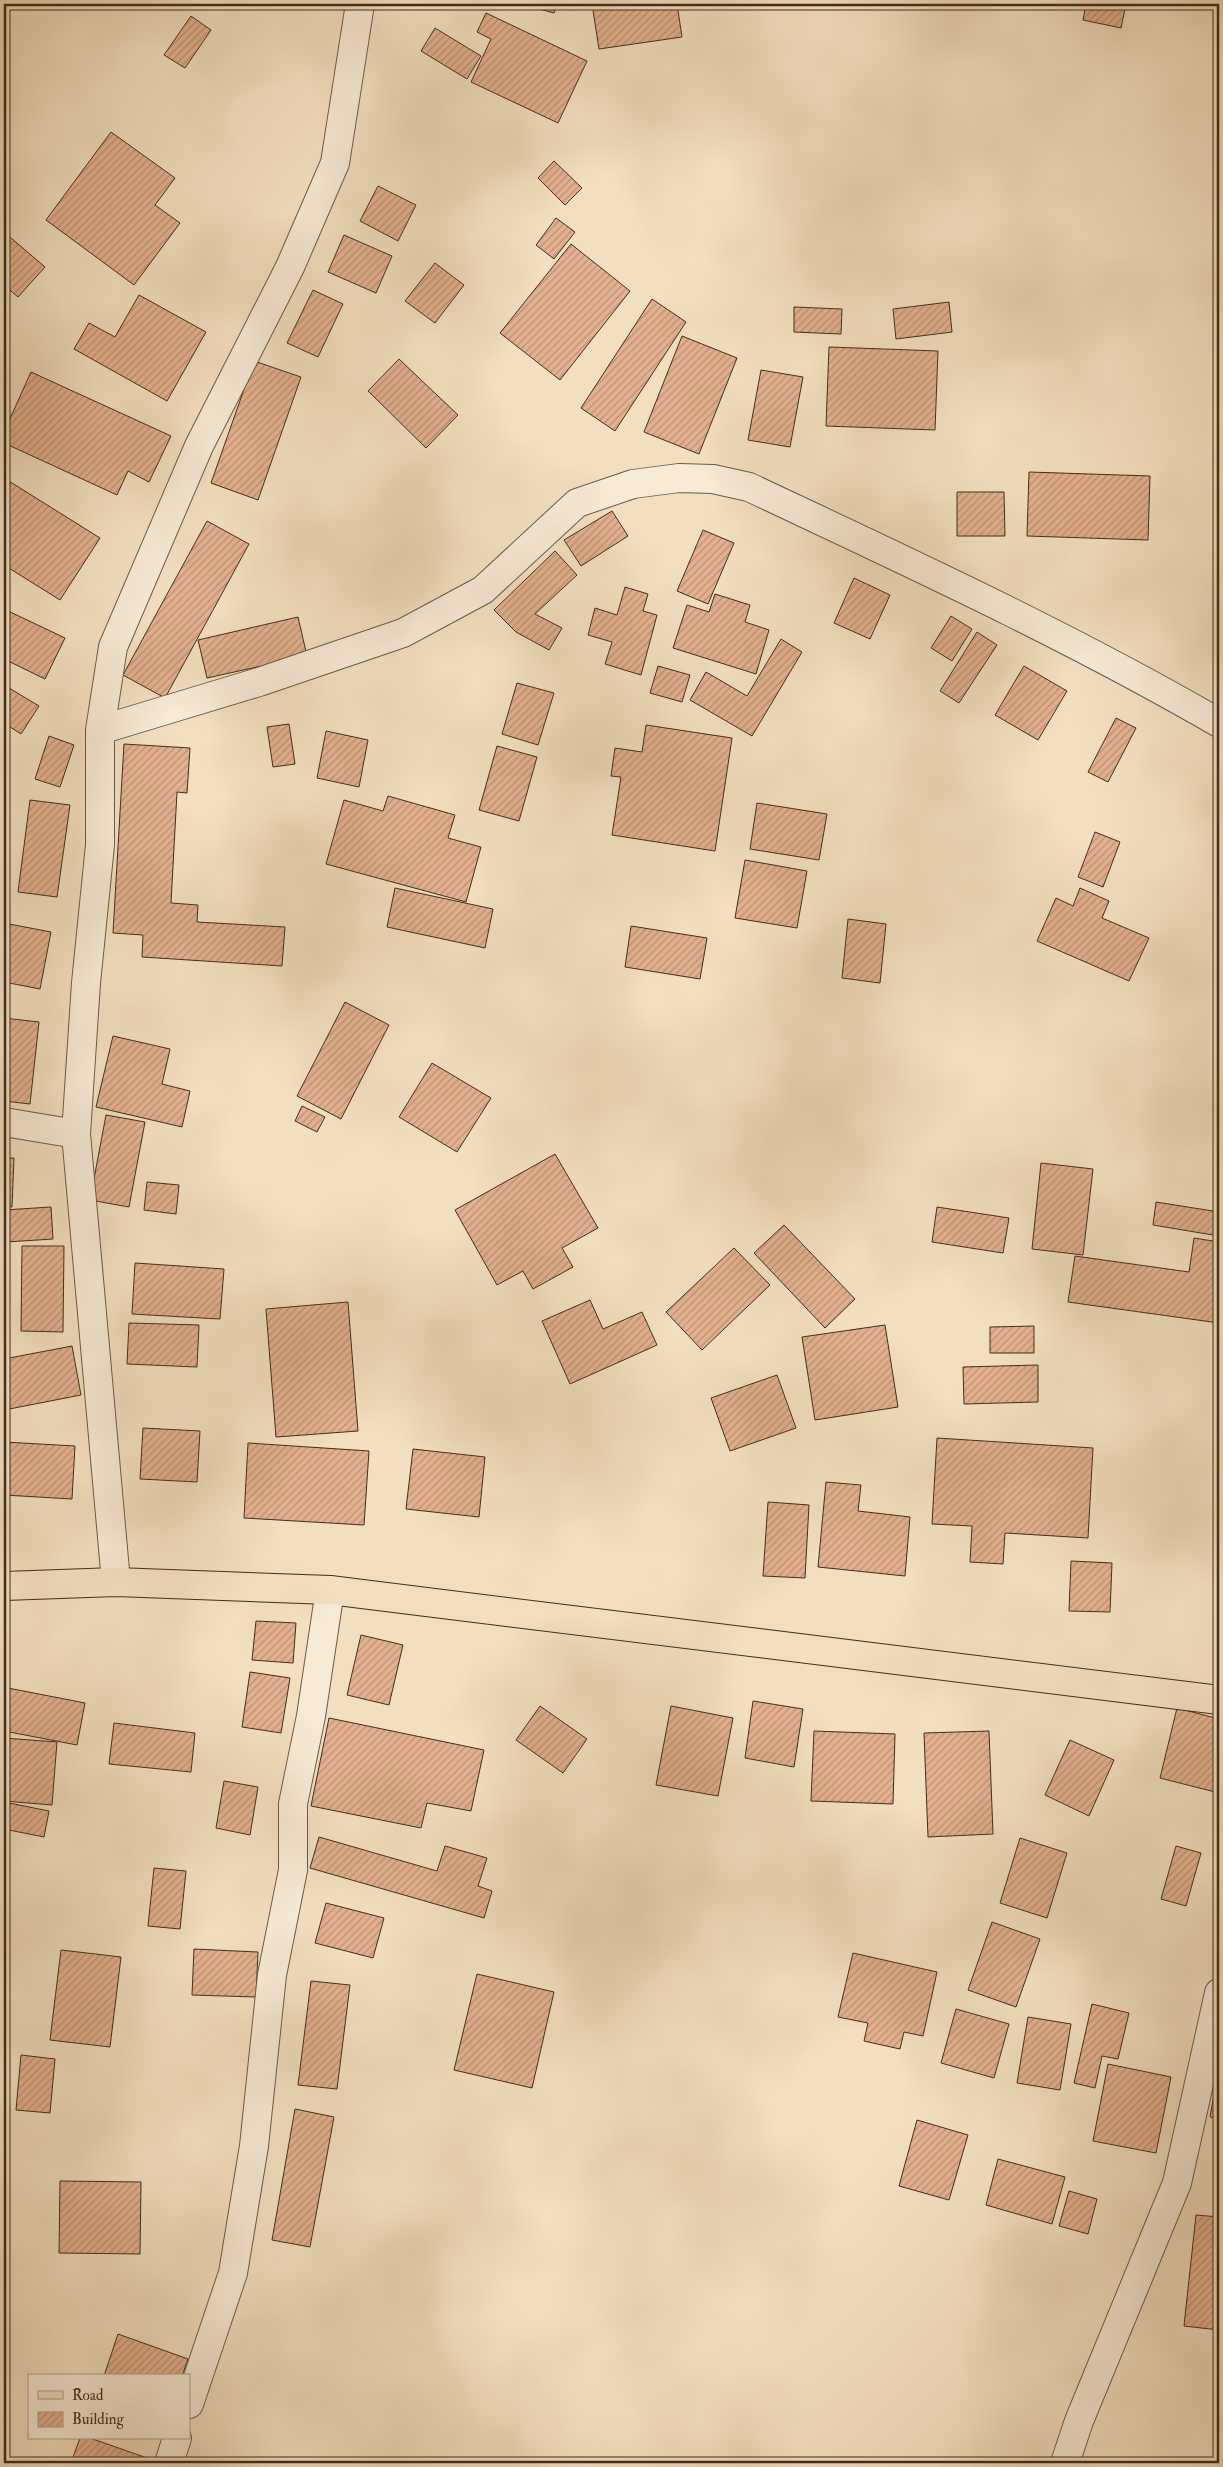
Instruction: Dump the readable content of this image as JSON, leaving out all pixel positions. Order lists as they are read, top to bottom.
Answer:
{
  "legend": ["Road", "Building"]
}
